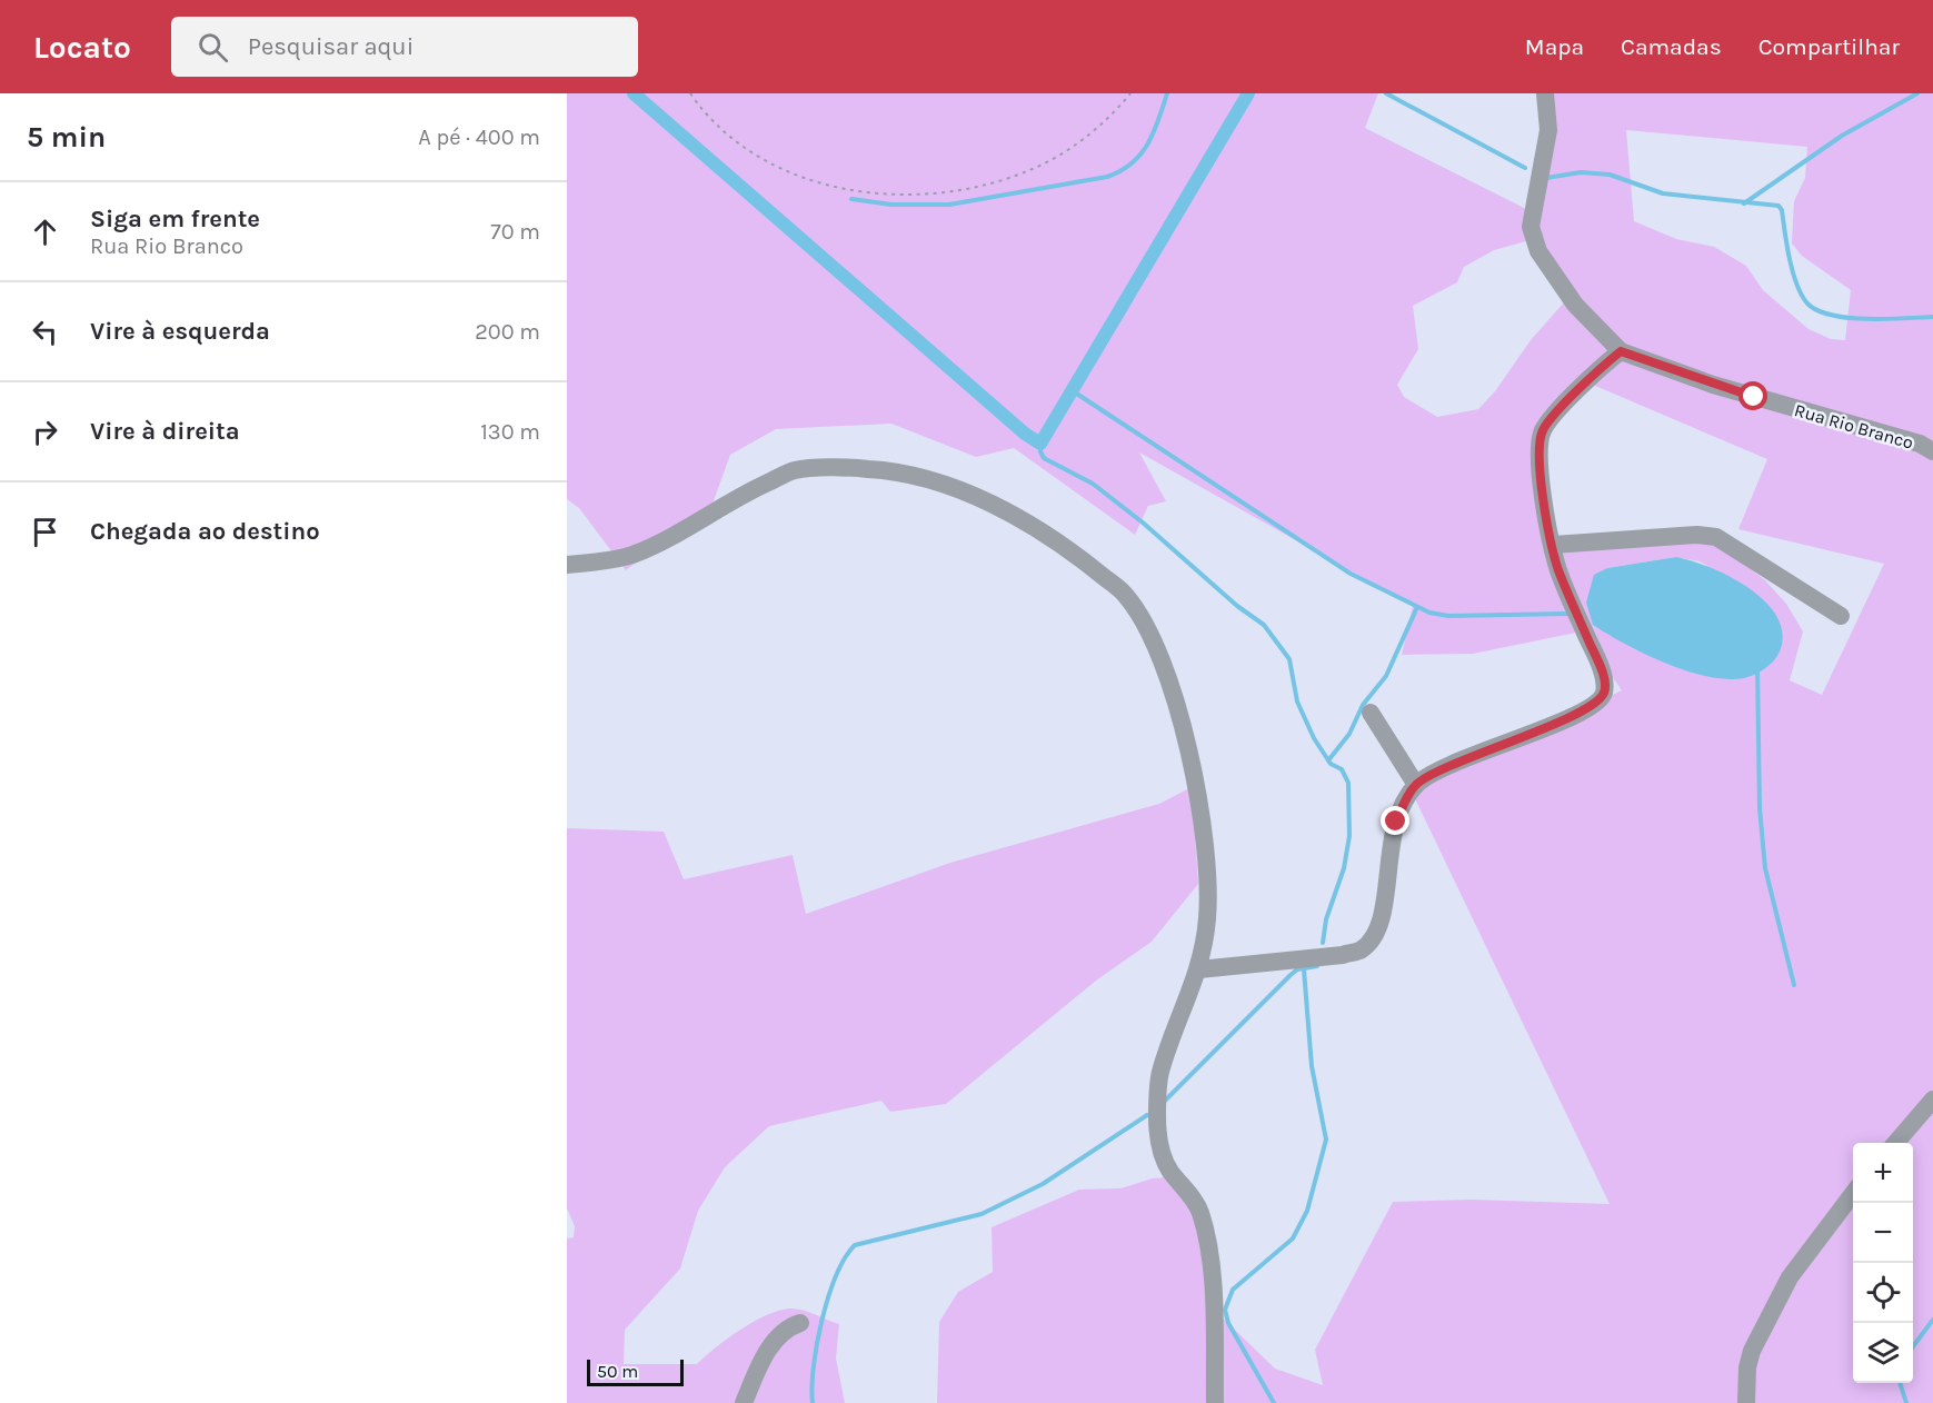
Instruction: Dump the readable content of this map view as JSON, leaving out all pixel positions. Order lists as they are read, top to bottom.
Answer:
{
  "streets": {
    "street": ["Rua Rio Branco"]
  },
  "scale_bar": "50 m",
  "page": {
    "header": "Locato",
    "search": "Pesquisar aqui",
    "nav": ["Mapa", "Camadas", "Compartilhar"],
    "heading": ["5 min", "A pé · 400 m"],
    "list": [
      ["Siga em frente", "Rua Rio Branco", "70 m"],
      ["Vire à esquerda", "200 m"],
      ["Vire à direita", "130 m"],
      "Chegada ao destino"
    ],
    "map_buttons": ["+", "−"],
    "scale": "50 m"
  }
}
